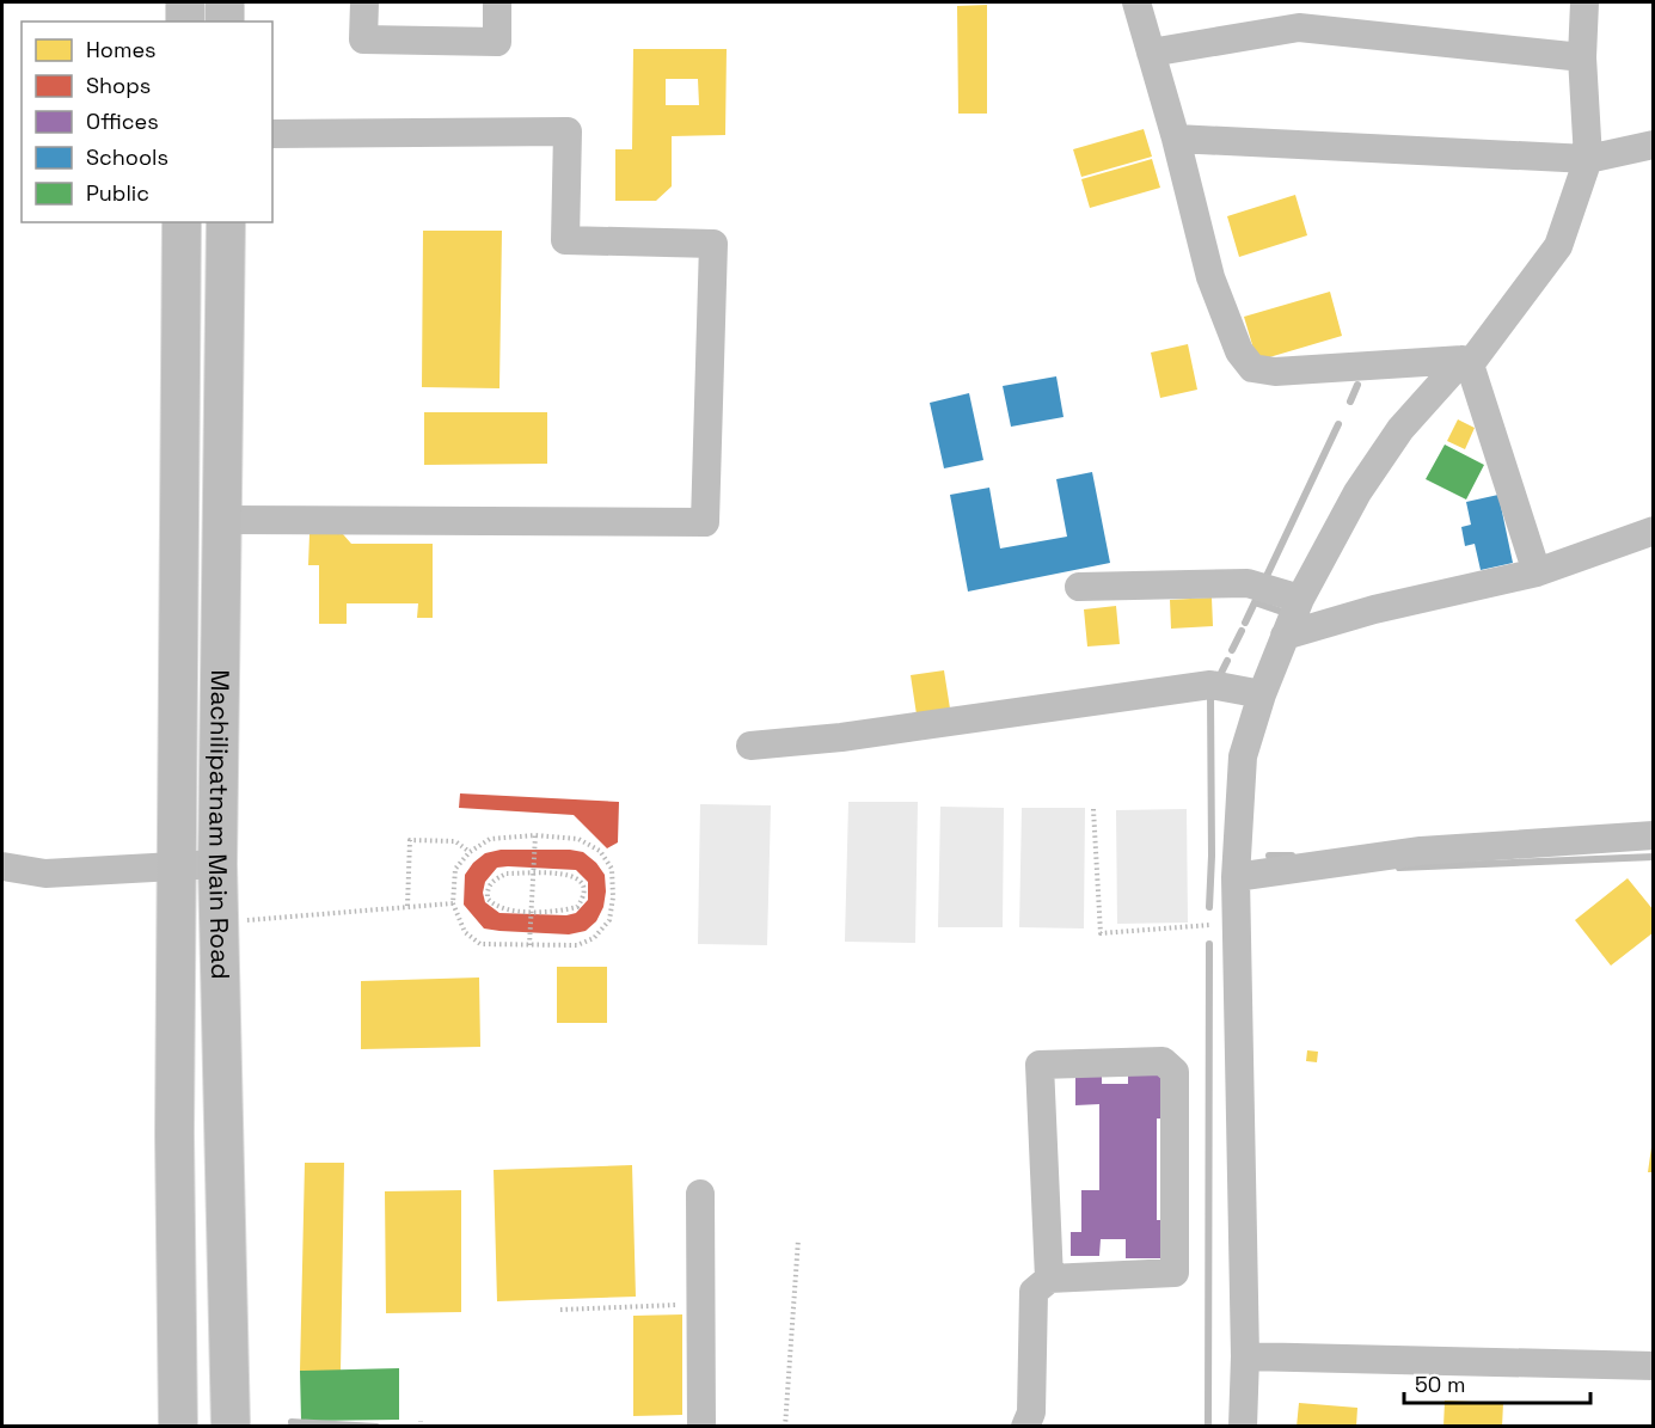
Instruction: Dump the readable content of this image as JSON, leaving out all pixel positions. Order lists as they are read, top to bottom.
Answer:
{
  "streets": {
    "main road": ["Machilipatnam Main Road"]
  },
  "legend": [
    "Homes",
    "Shops",
    "Offices",
    "Schools",
    "Public"
  ],
  "scale_bar": "50 m"
}
